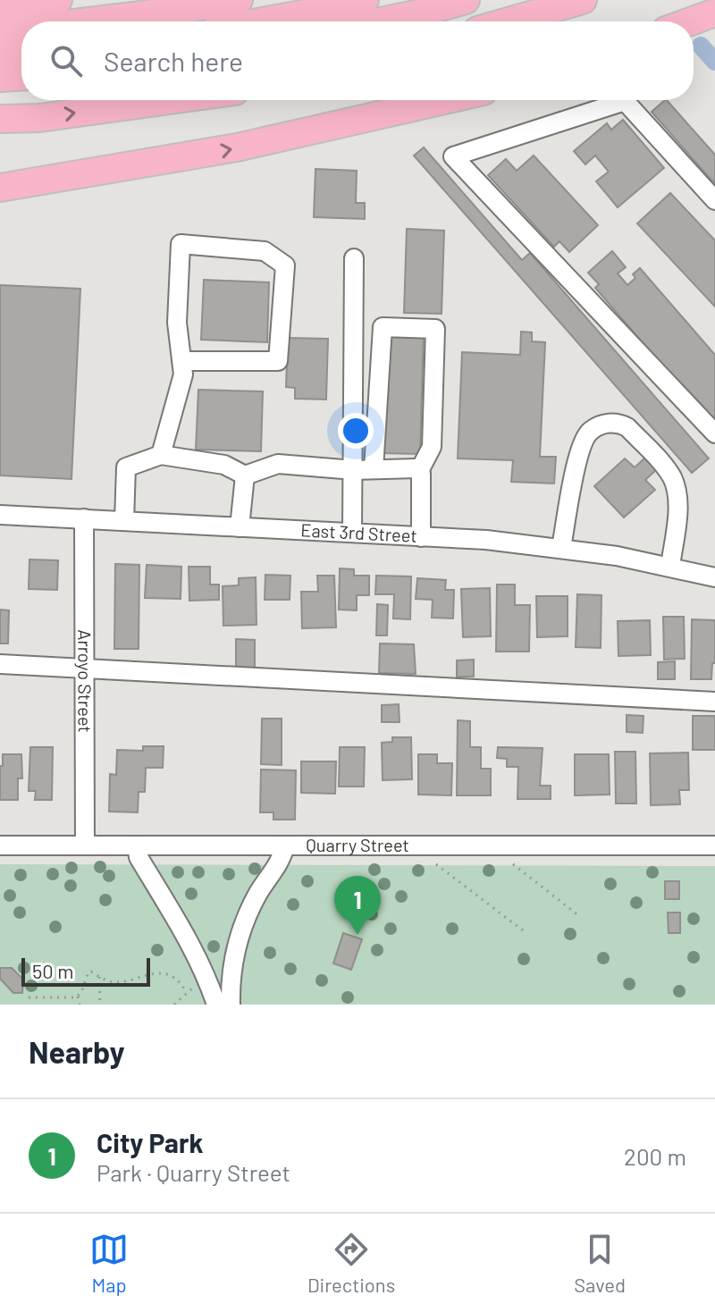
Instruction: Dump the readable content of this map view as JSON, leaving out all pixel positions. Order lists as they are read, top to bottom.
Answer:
{
  "streets": {
    "street": ["East 3rd Street", "Arroyo Street", "Quarry Street"]
  },
  "crossings": [
    ["East 3rd Street", "Arroyo Street"],
    ["Arroyo Street", "Quarry Street"]
  ],
  "scale_bar": "50 m",
  "page": {
    "search": "Search here",
    "pins": "1",
    "scale": "50 m",
    "heading": "Nearby",
    "list": [
      {
        "mark": "1",
        "name": "City Park",
        "note": "Park · Quarry Street",
        "value": "200 m"
      }
    ],
    "nav": ["Map", "Directions", "Saved"]
  }
}
